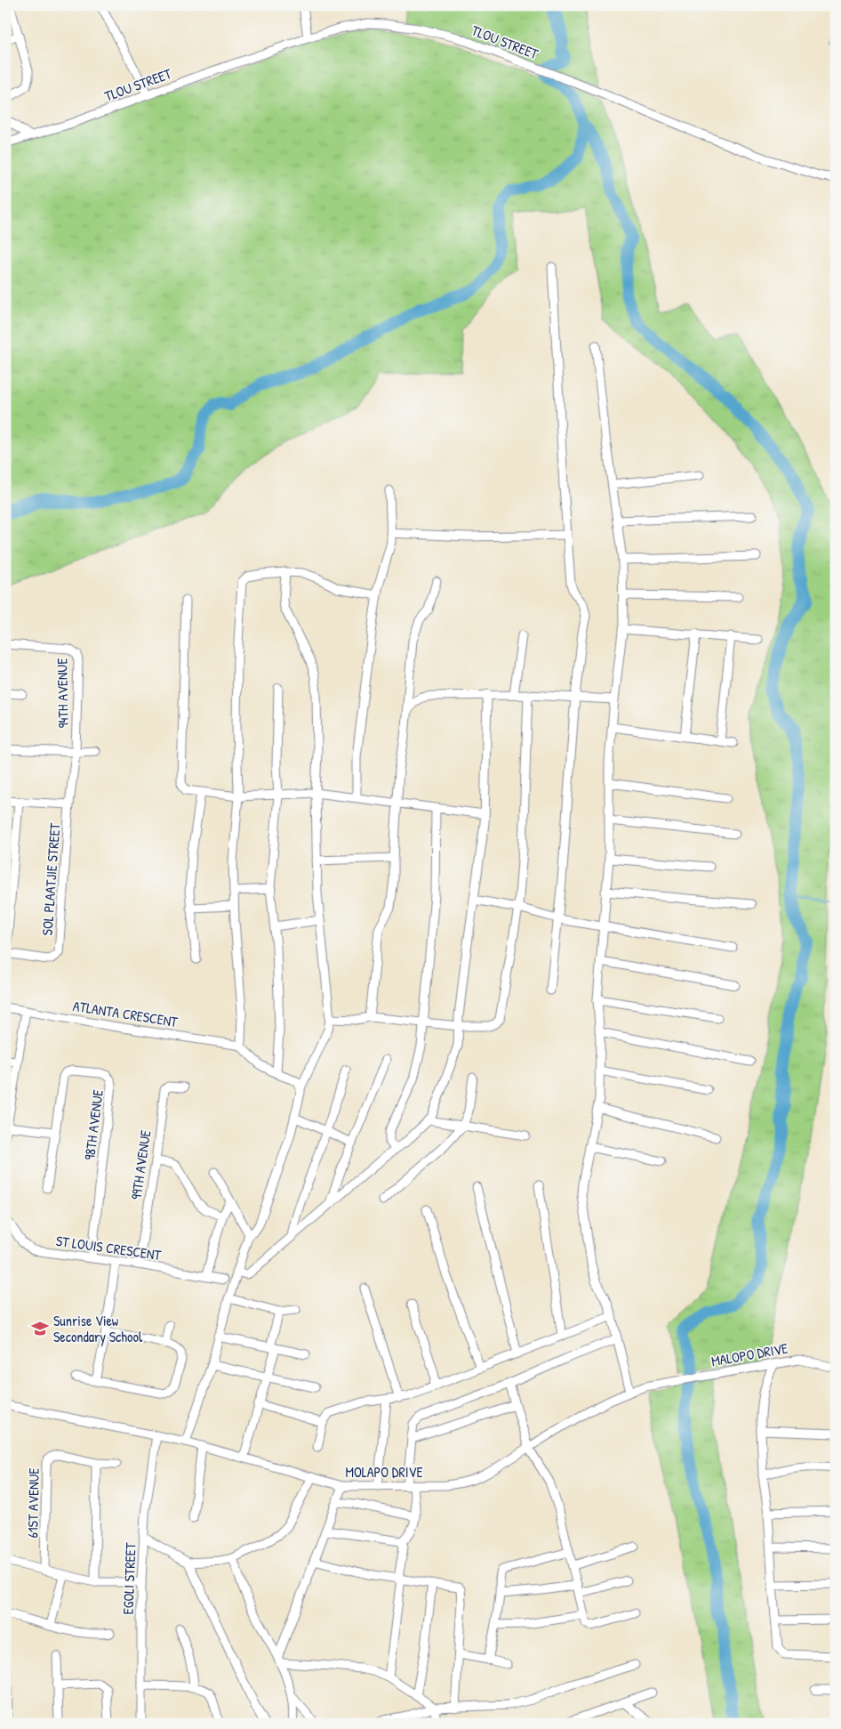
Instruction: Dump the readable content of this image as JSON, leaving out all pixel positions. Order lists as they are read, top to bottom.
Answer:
{
  "streets": {
    "street": [
      "TLOU STREET",
      "94TH AVENUE",
      "SOL PLAATJIE STREET",
      "ATLANTA CRESCENT",
      "98TH AVENUE",
      "99TH AVENUE",
      "ST LOUIS CRESCENT",
      "MALOPO DRIVE",
      "MOLAPO DRIVE",
      "61ST AVENUE",
      "EGOLI STREET"
    ]
  },
  "crossings": [
    ["94TH AVENUE", "SOL PLAATJIE STREET"],
    ["98TH AVENUE", "ST LOUIS CRESCENT"],
    ["99TH AVENUE", "ST LOUIS CRESCENT"],
    ["MALOPO DRIVE", "MOLAPO DRIVE"],
    ["MOLAPO DRIVE", "EGOLI STREET"]
  ],
  "places": {
    "school or university": ["Sunrise View Secondary School"]
  }
}
